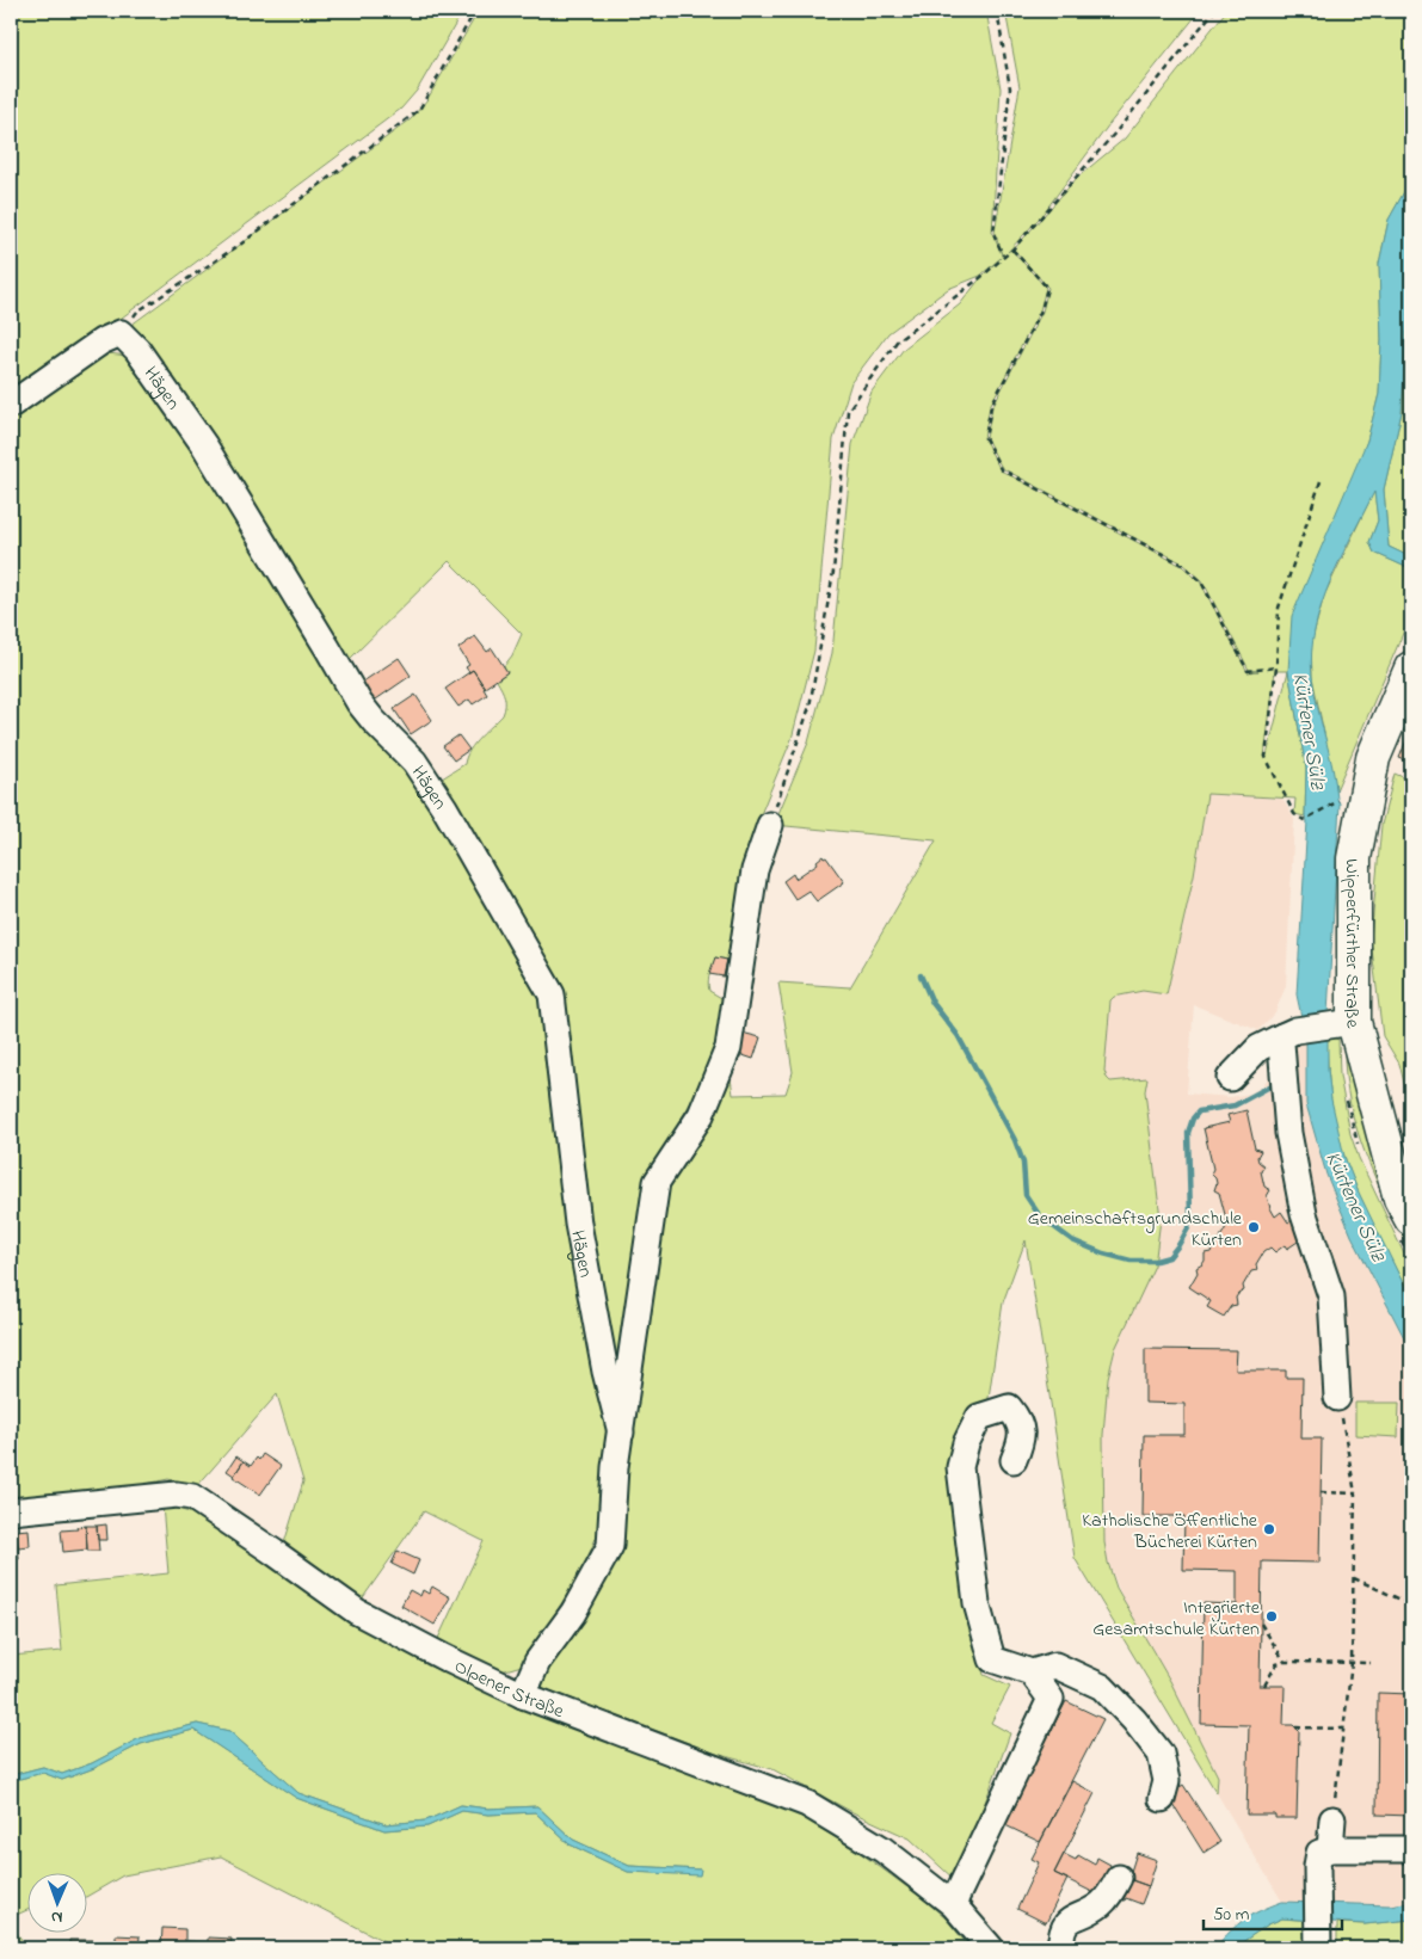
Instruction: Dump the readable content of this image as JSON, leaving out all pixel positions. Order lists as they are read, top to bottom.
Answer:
{
  "streets": {
    "main road": ["Wipperfürther Straße"],
    "street": ["Hägen", "Olpener Straße"]
  },
  "crossings": [
    ["Hägen", "Olpener Straße"]
  ],
  "water": ["Kürtener Sülz"],
  "places": ["Gemeinschaftsgrundschule Kürten", "Katholische Öffentliche Bücherei Kürten", "Integrierte Gesamtschule Kürten"],
  "scale_bar": "50 m",
  "north": "bottom"
}
